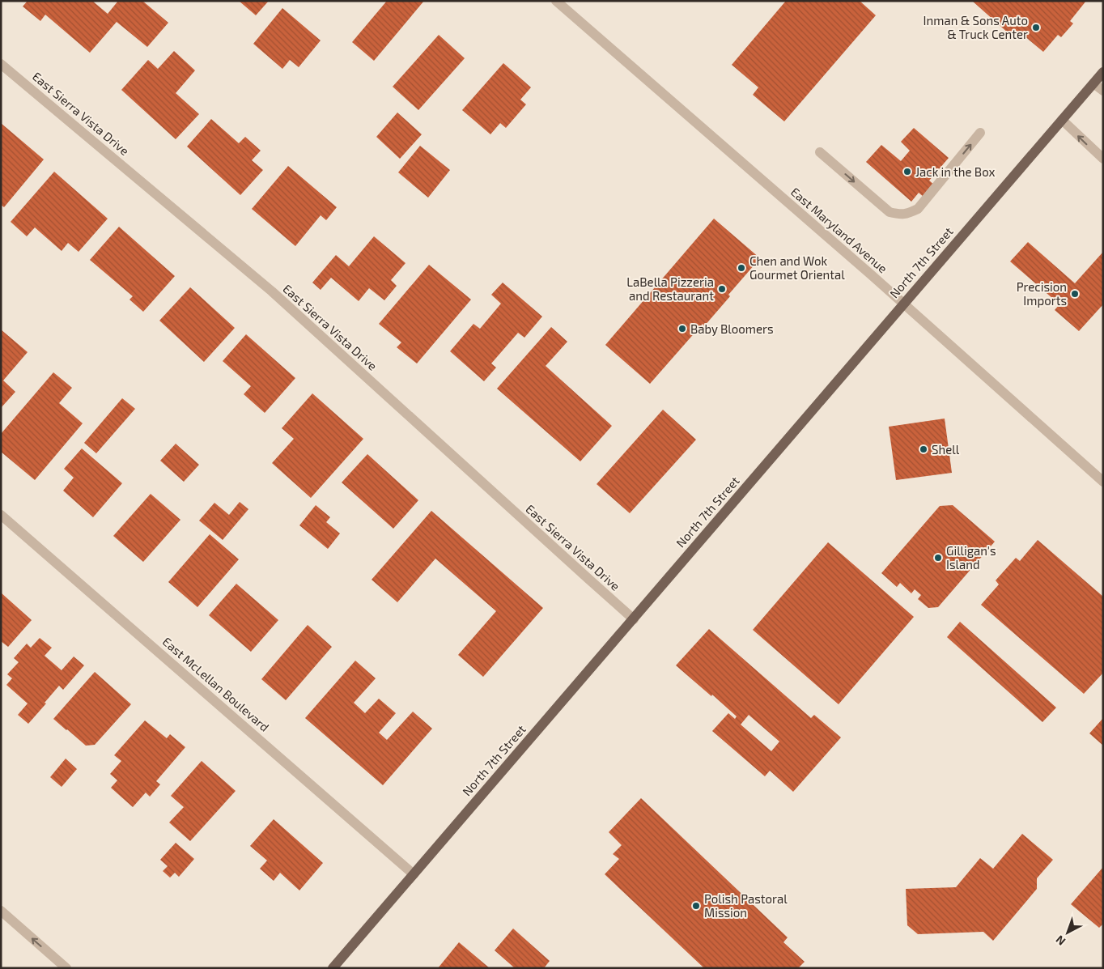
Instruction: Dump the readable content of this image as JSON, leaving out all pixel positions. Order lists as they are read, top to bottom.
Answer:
{
  "streets": {
    "main road": ["North 7th Street"],
    "street": ["East Sierra Vista Drive", "East Maryland Avenue", "East McLellan Boulevard"]
  },
  "crossings": [
    ["East Sierra Vista Drive", "North 7th Street"],
    ["East Maryland Avenue", "North 7th Street"],
    ["North 7th Street", "East McLellan Boulevard"]
  ],
  "places": [
    "Inman & Sons Auto & Truck Center",
    "Jack in the Box",
    "Chen and Wok Gourmet Oriental",
    "LaBella Pizzeria and Restaurant",
    "Precision Imports",
    "Baby Bloomers",
    "Shell",
    "Gilligan's Island",
    "Polish Pastoral Mission"
  ],
  "north": "bottom left"
}
